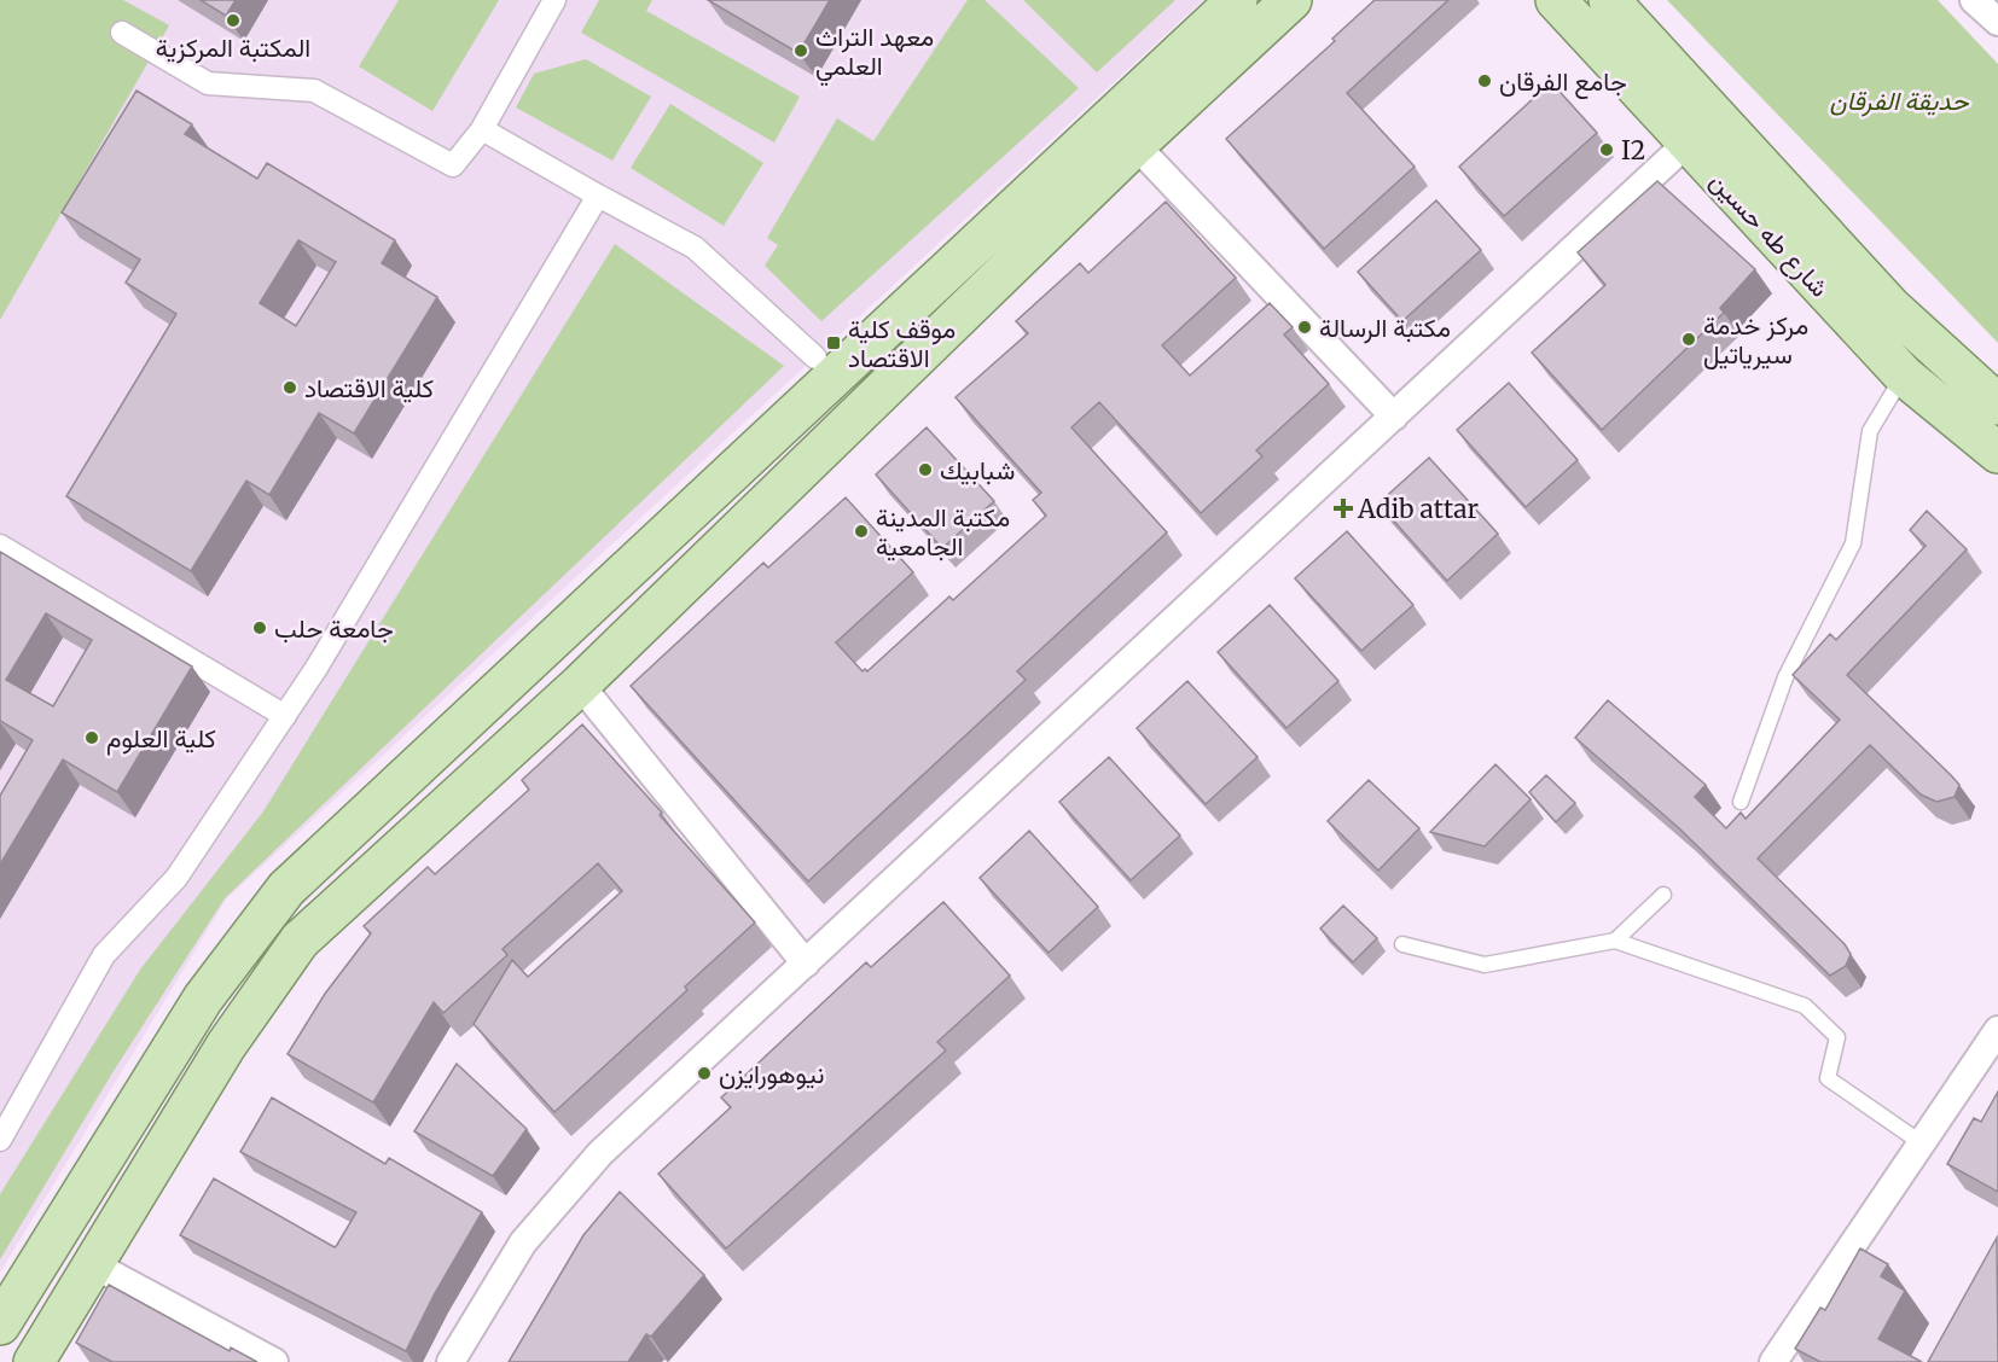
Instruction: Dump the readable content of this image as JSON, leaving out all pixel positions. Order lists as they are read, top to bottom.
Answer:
{
  "streets": {
    "main road": ["شارع طه حسين"]
  },
  "parks": ["حديقة الفرقان"],
  "places": {
    "other": [
      "المكتبة المركزية",
      "معهد التراث العلمي",
      "جامع الفرقان",
      "I2",
      "مكتبة الرسالة",
      "مركز خدمة سيرياتيل",
      "كلية الاقتصاد",
      "شبابيك",
      "مكتبة المدينة الجامعية",
      "جامعة حلب",
      "كلية العلوم",
      "نيوهورايزن"
    ],
    "transit": ["موقف كلية الاقتصاد"],
    "health": ["Adib attar"]
  }
}
